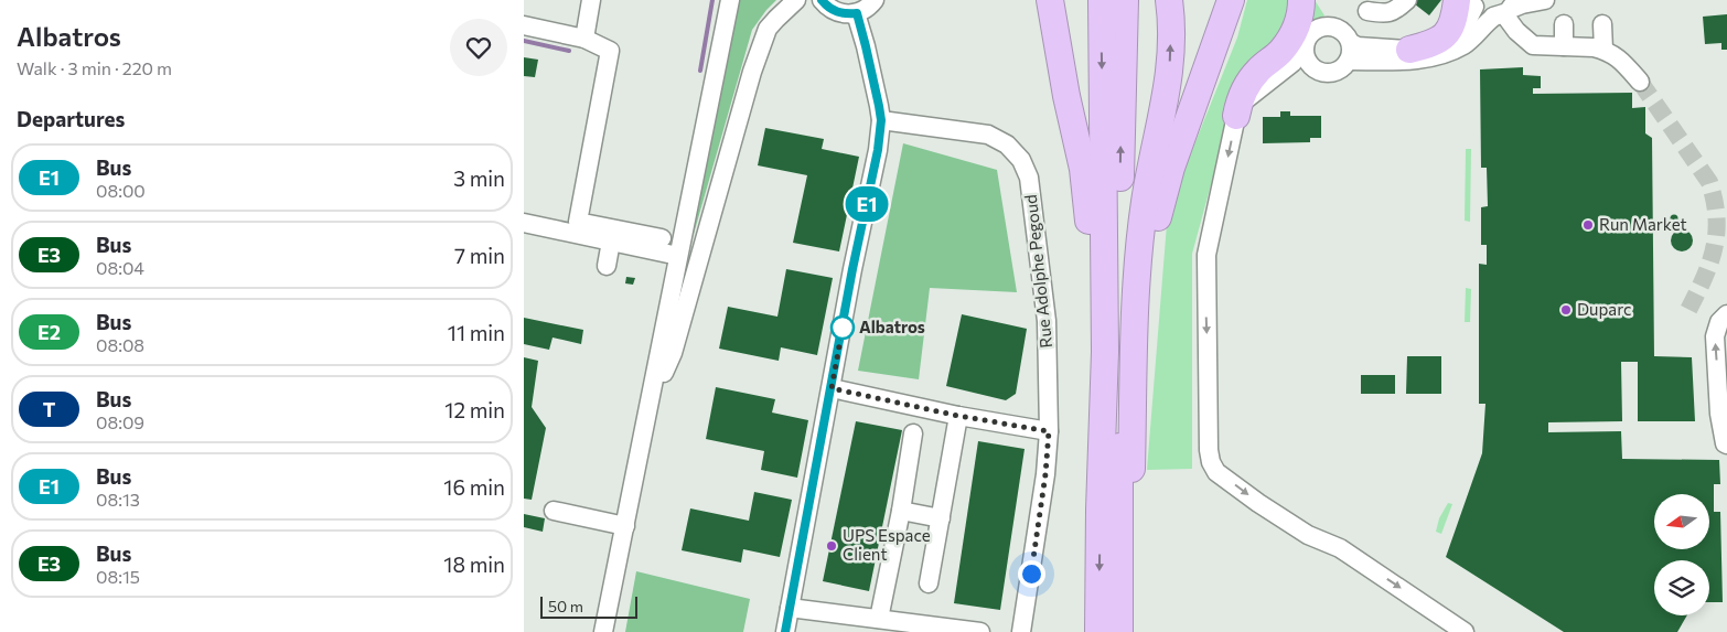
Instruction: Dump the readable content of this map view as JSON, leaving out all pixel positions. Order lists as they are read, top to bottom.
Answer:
{
  "streets": {
    "street": ["Rue Adolphe Pegoud"]
  },
  "places": [
    "Run Market",
    "Duparc",
    "Albatros",
    "UPS Espace Client"
  ],
  "lines": ["bus line E1"],
  "scale_bar": "50 m",
  "north": "left",
  "page": {
    "heading": [
      ["Albatros", "Walk · 3 min · 220 m"],
      "Departures"
    ],
    "on_map": "E1",
    "list": [
      {
        "mark": "E1",
        "name": "Bus",
        "note": "08:00",
        "value": "3 min"
      },
      {
        "mark": "E3",
        "name": "Bus",
        "note": "08:04",
        "value": "7 min"
      },
      {
        "mark": "E2",
        "name": "Bus",
        "note": "08:08",
        "value": "11 min"
      },
      {
        "mark": "T",
        "name": "Bus",
        "note": "08:09",
        "value": "12 min"
      },
      {
        "mark": "E1",
        "name": "Bus",
        "note": "08:13",
        "value": "16 min"
      },
      {
        "mark": "E3",
        "name": "Bus",
        "note": "08:15",
        "value": "18 min"
      }
    ],
    "scale": "50 m"
  }
}
